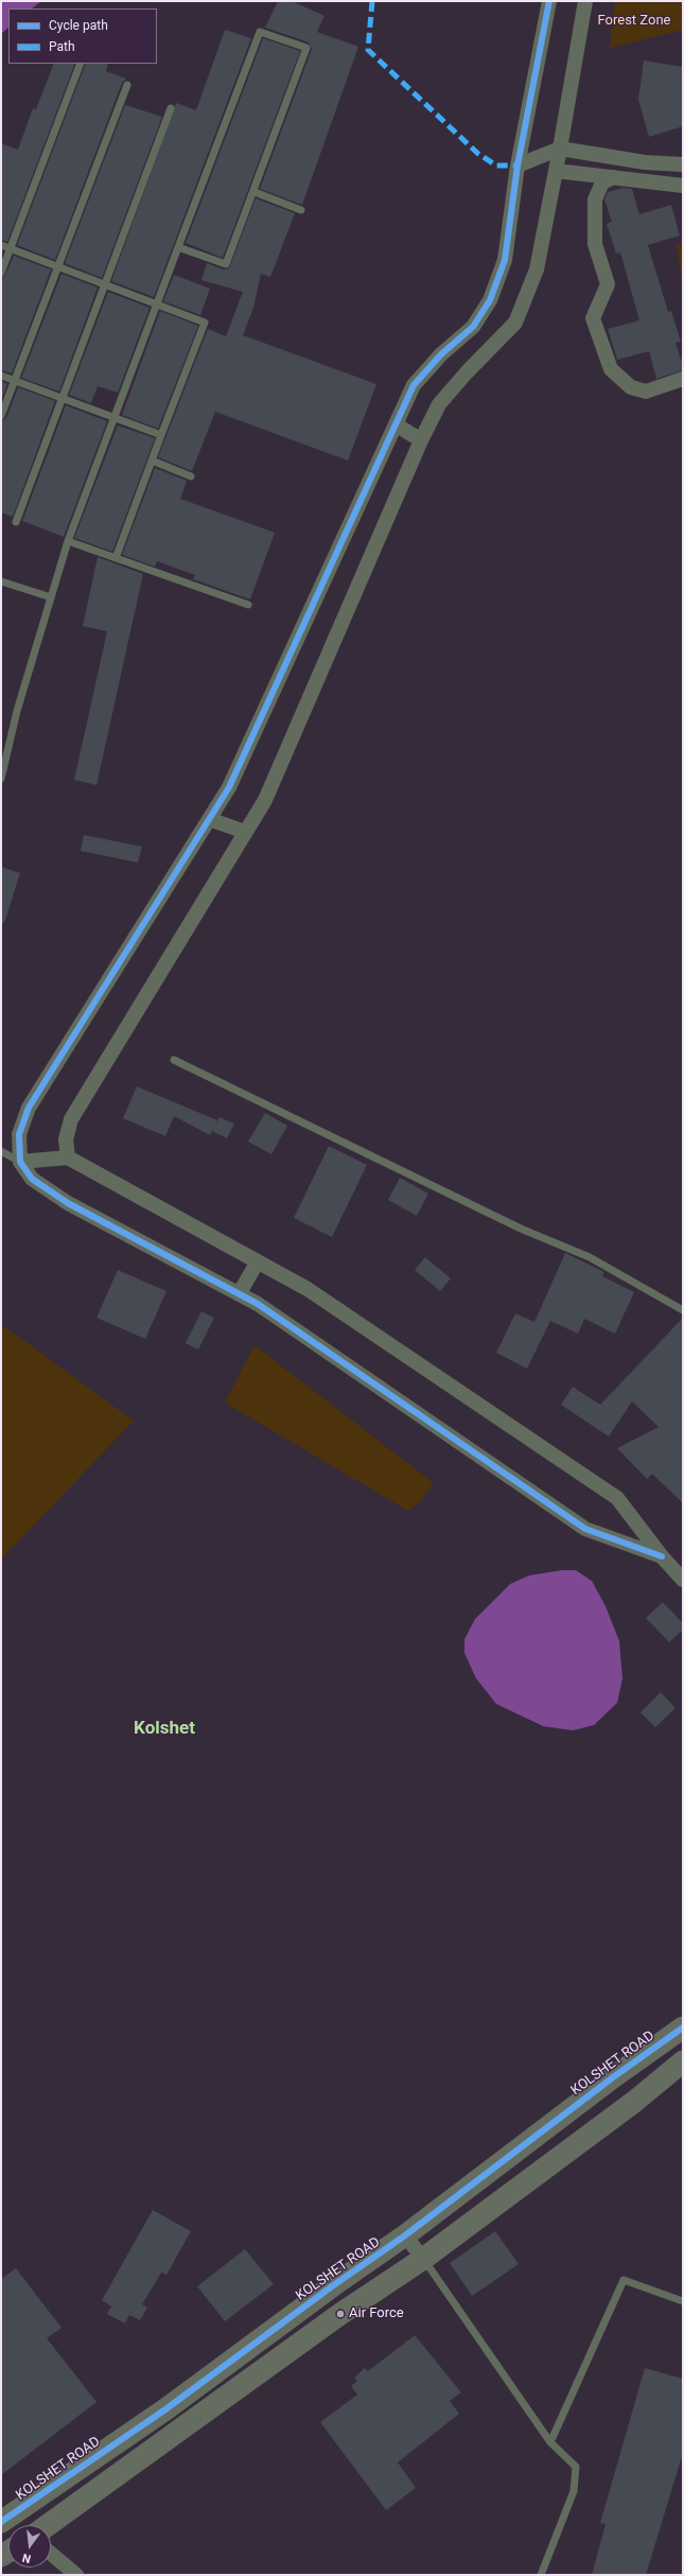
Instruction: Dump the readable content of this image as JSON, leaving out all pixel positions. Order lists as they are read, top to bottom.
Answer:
{
  "streets": {
    "street": ["KOLSHET ROAD"]
  },
  "districts": ["Kolshet"],
  "parks": ["Forest Zone"],
  "places": ["Air Force"],
  "legend": ["Cycle path", "Path"],
  "north": "bottom"
}
